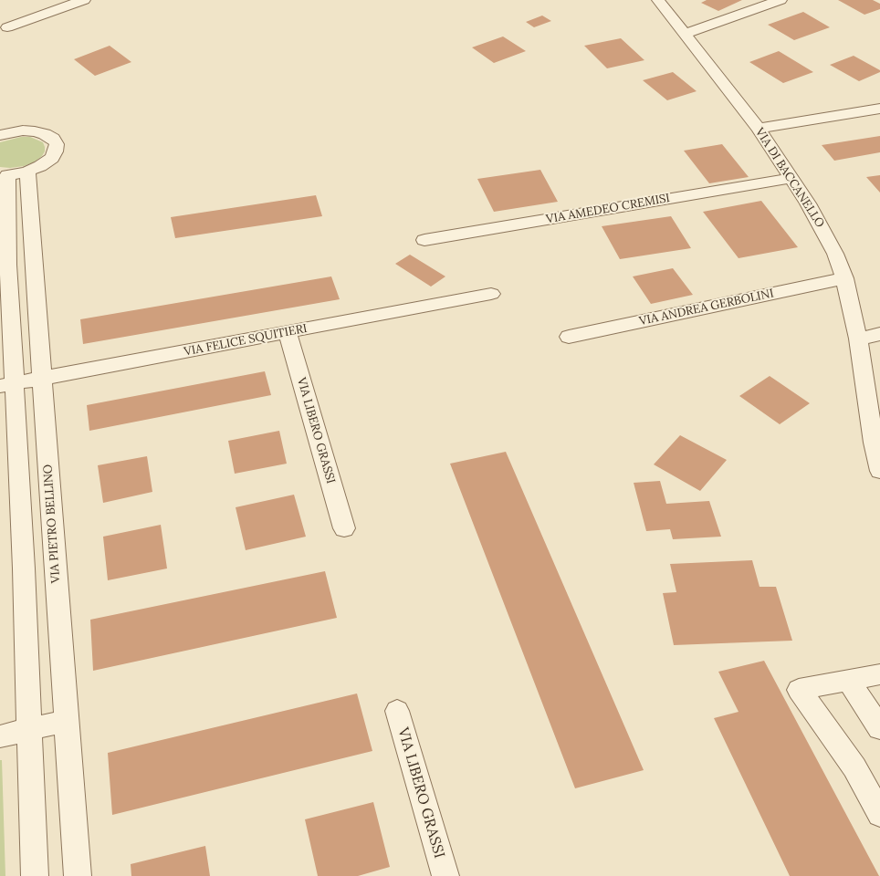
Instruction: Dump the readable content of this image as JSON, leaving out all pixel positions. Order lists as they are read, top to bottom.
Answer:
{
  "streets": {
    "street": [
      "VIA DI BACCANELLO",
      "VIA AMEDEO CREMISI",
      "VIA ANDREA GERBOLINI",
      "VIA FELICE SQUITIERI",
      "VIA LIBERO GRASSI",
      "VIA PIETRO BELLINO"
    ]
  },
  "crossings": [
    ["VIA DI BACCANELLO", "VIA AMEDEO CREMISI"],
    ["VIA DI BACCANELLO", "VIA ANDREA GERBOLINI"],
    ["VIA FELICE SQUITIERI", "VIA LIBERO GRASSI"],
    ["VIA FELICE SQUITIERI", "VIA PIETRO BELLINO"]
  ]
}
